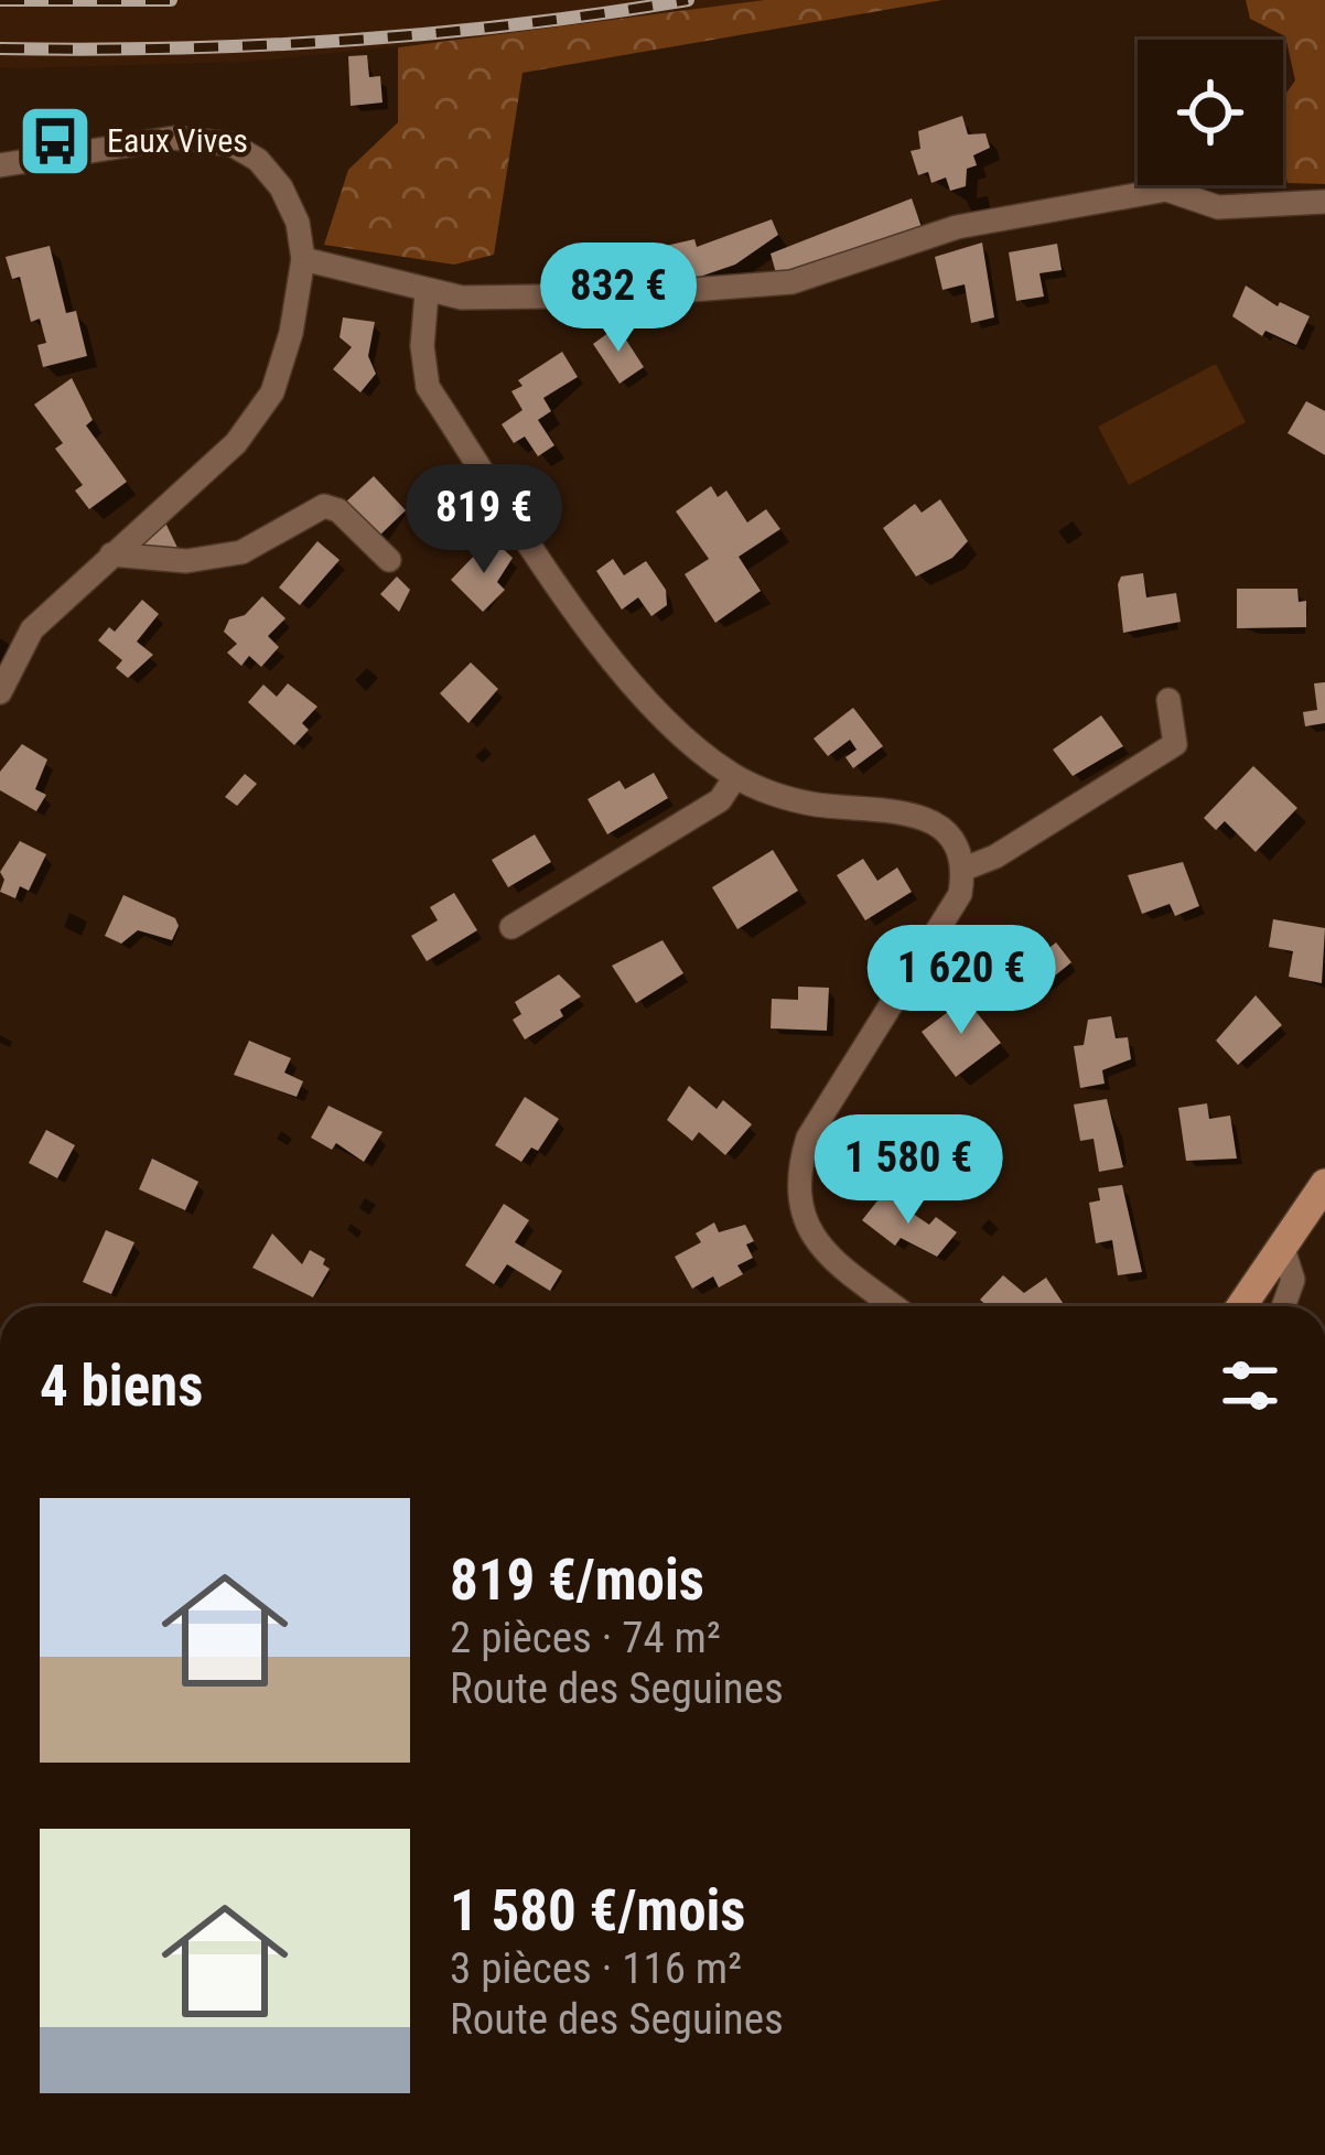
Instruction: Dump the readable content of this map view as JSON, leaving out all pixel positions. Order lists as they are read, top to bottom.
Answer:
{
  "places": {
    "bus stop": ["Eaux Vives"]
  },
  "page": {
    "price": [
      "832 €",
      "819 €",
      "1 620 €",
      "1 580 €"
    ],
    "heading": "4 biens",
    "list": [
      {
        "name": "819 €/mois",
        "note": "2 pièces · 74 m² · Route des Seguines"
      },
      {
        "name": "1 580 €/mois",
        "note": "3 pièces · 116 m² · Route des Seguines"
      }
    ]
  }
}
